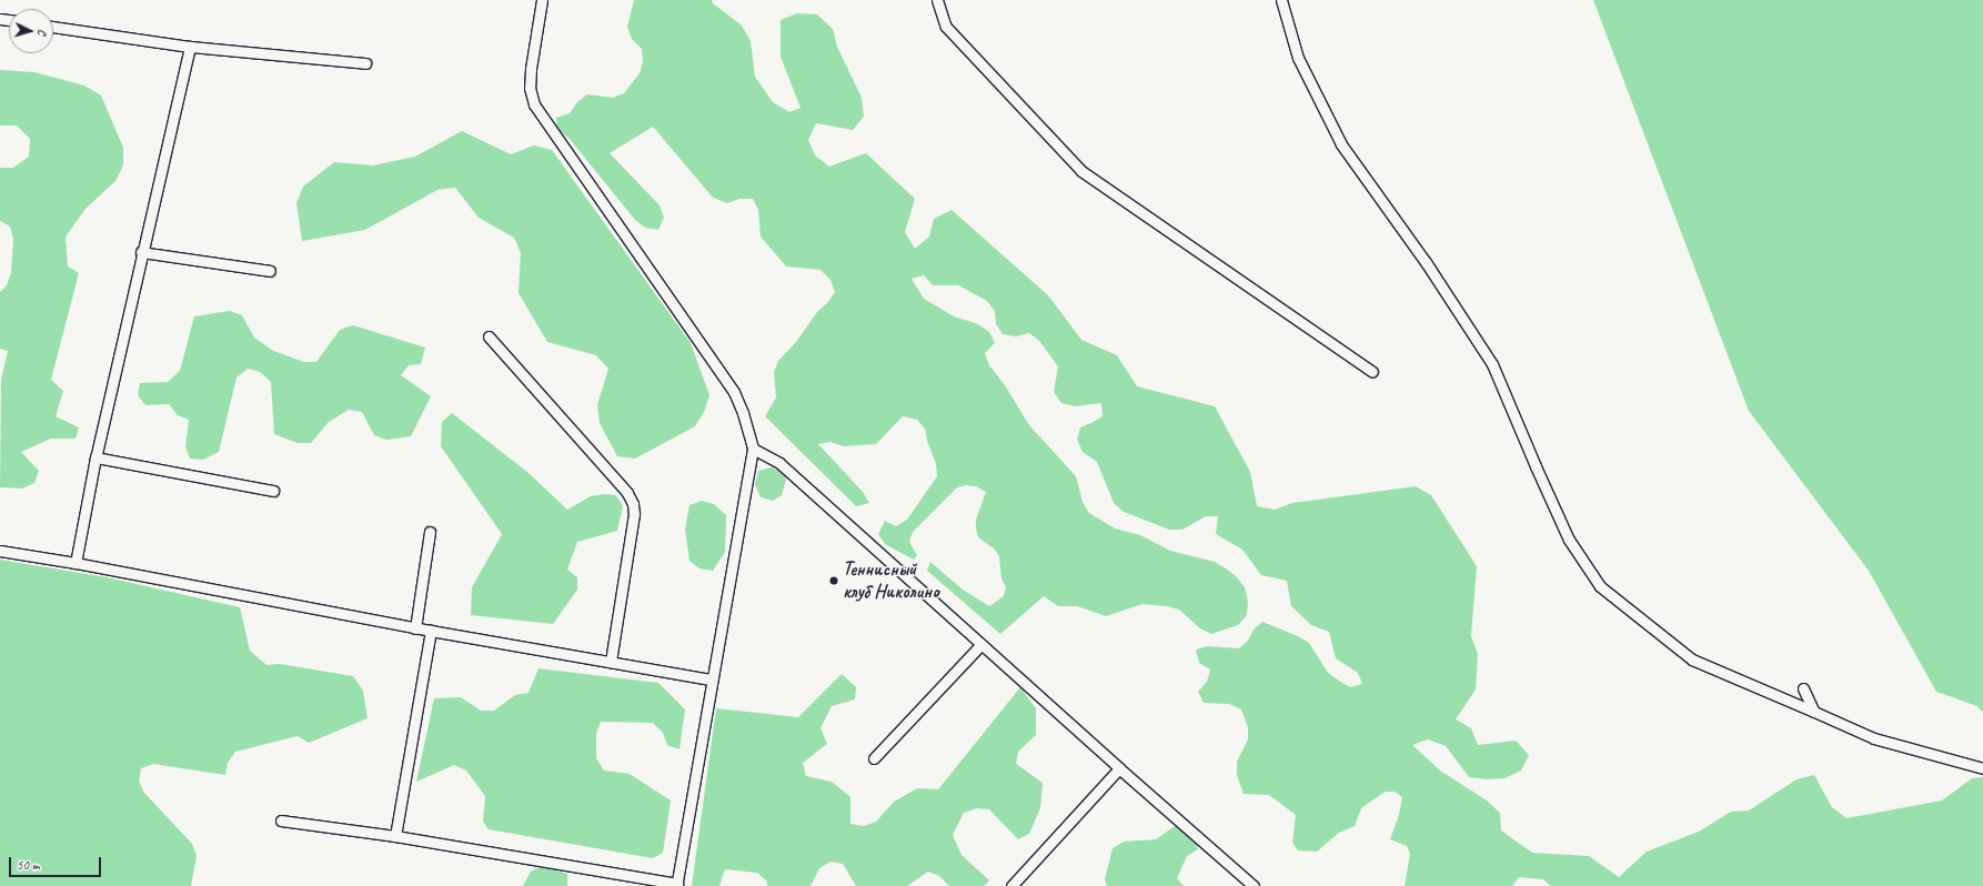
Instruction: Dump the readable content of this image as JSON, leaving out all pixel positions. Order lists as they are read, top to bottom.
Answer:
{
  "places": ["Теннисный клуб Николино"],
  "scale_bar": "50 m",
  "north": "right"
}
